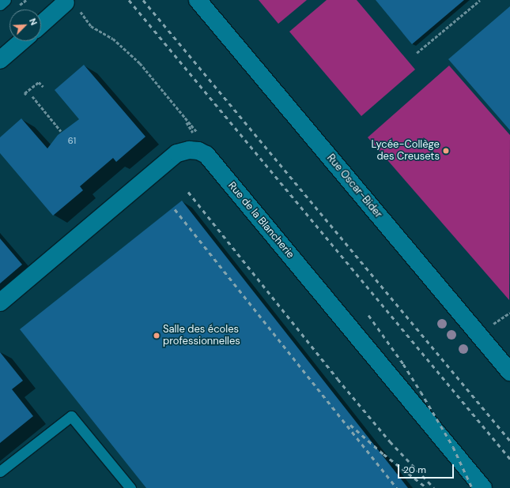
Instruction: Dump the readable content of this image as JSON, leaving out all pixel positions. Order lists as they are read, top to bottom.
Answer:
{
  "streets": {
    "street": ["Rue Oscar-Bider", "Rue de la Blancherie"]
  },
  "places": ["Lycée-Collège des Creusets", "Salle des écoles professionnelles"],
  "house_numbers": ["61"],
  "scale_bar": "20 m",
  "north": "top right"
}
